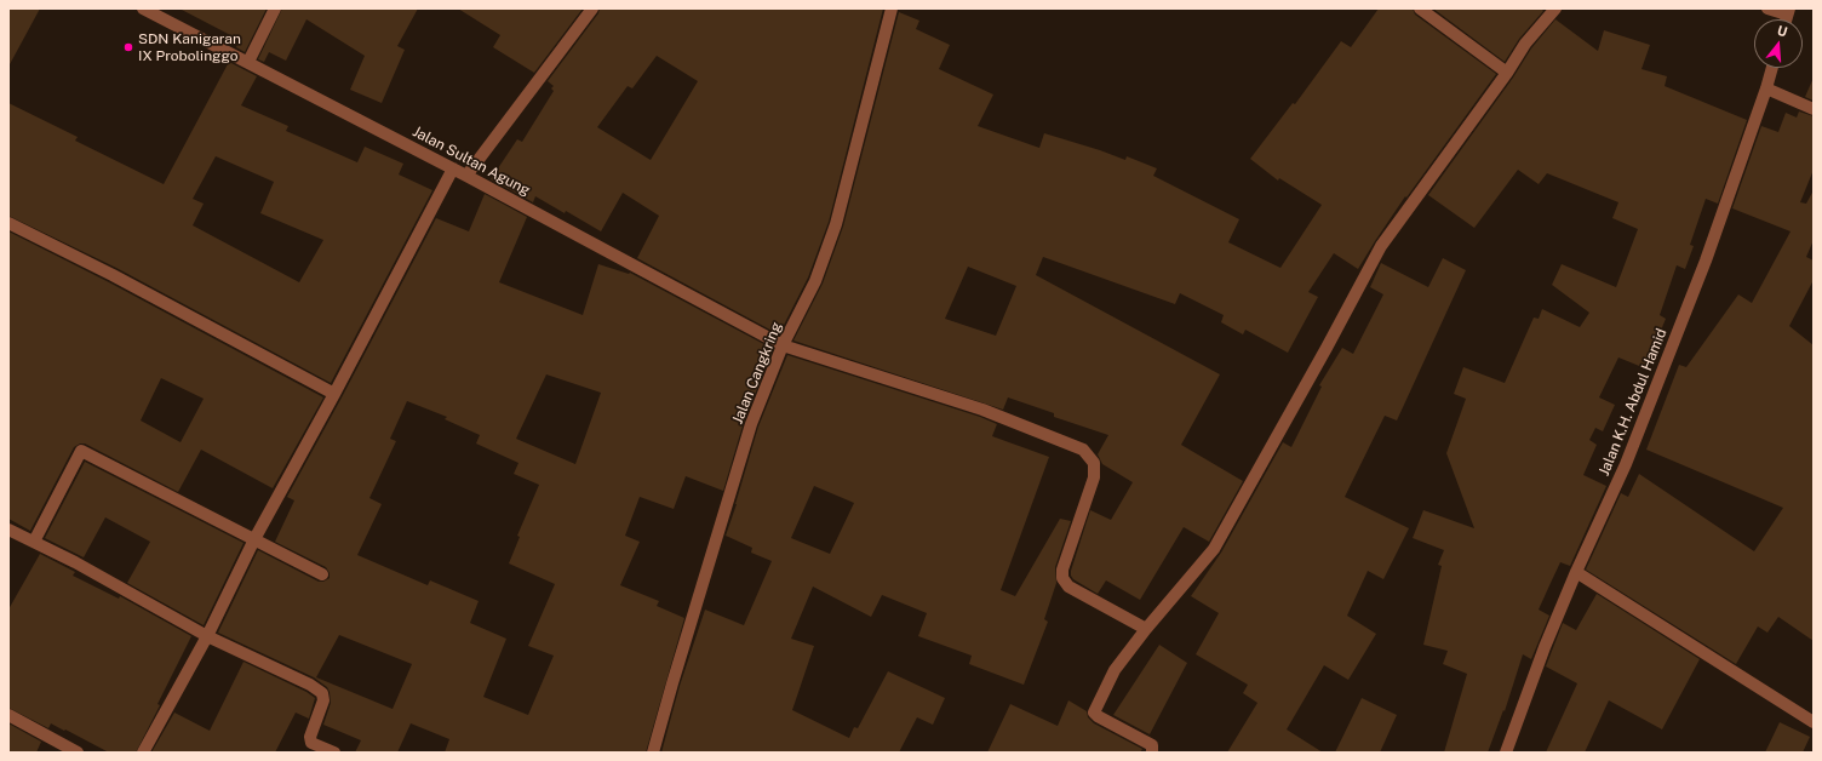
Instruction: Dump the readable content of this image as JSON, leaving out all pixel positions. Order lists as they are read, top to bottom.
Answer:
{
  "streets": {
    "street": ["Jalan Sultan Agung", "Jalan Cangkring", "Jalan K.H. Abdul Hamid"]
  },
  "crossings": [
    ["Jalan Sultan Agung", "Jalan Cangkring"]
  ],
  "places": ["SDN Kanigaran IX Probolinggo"],
  "north": "top"
}
